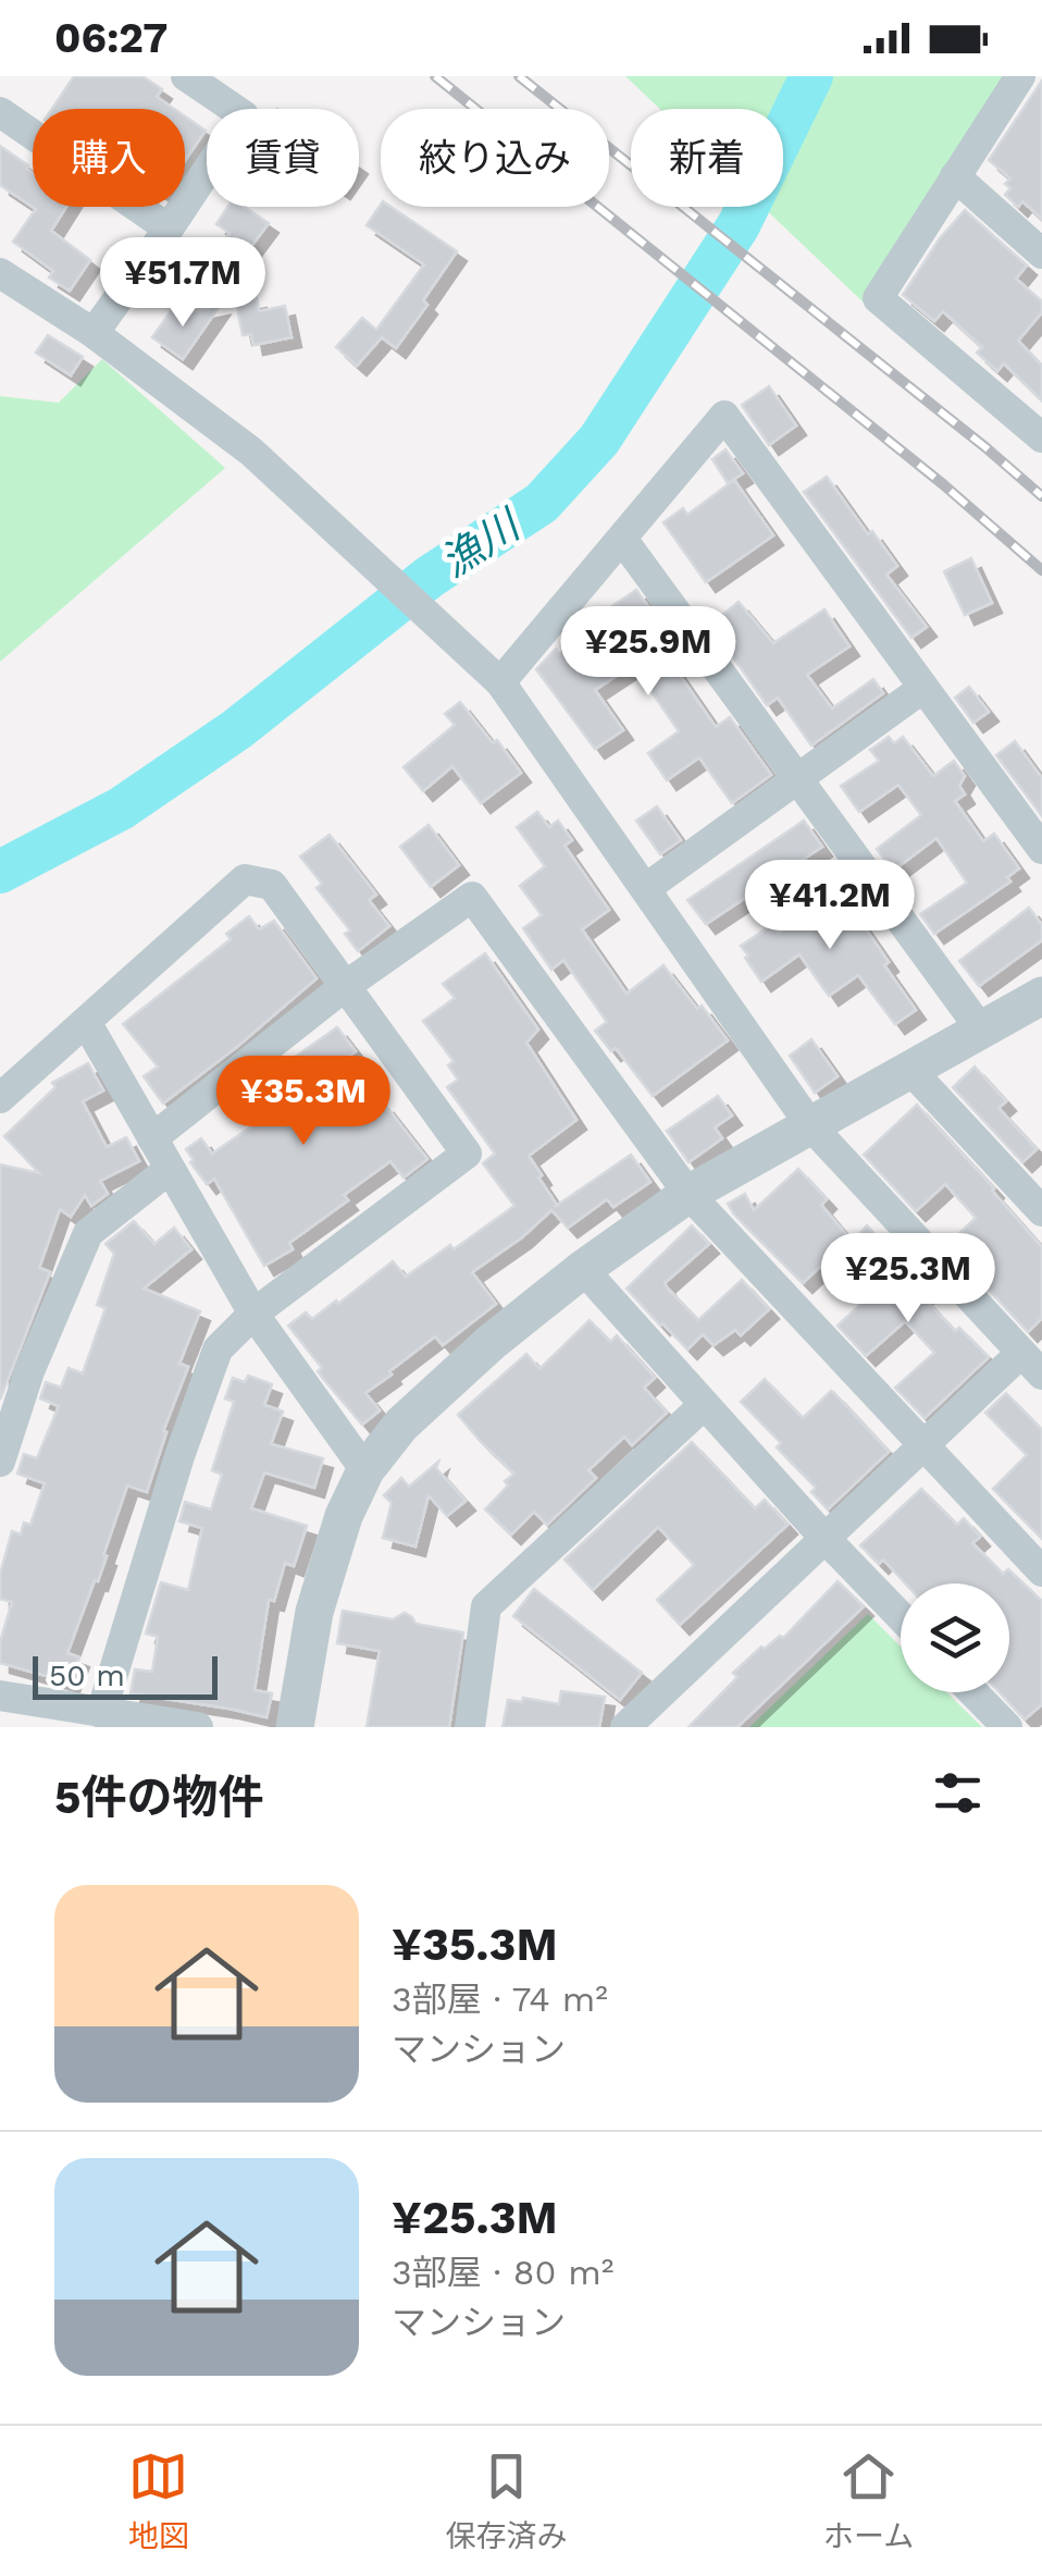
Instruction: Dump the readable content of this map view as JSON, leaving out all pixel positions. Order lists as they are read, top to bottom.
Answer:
{
  "water": ["漁川"],
  "scale_bar": "50 m",
  "page": {
    "status": "06:27",
    "chip": [
      "購入",
      "賃貸",
      "絞り込み",
      "新着"
    ],
    "price": [
      "¥51.7M",
      "¥25.9M",
      "¥41.2M",
      "¥35.3M",
      "¥25.3M"
    ],
    "scale": "50 m",
    "heading": "5件の物件",
    "list": [
      {
        "name": "¥35.3M",
        "note": "3部屋 · 74 m² · マンション"
      },
      {
        "name": "¥25.3M",
        "note": "3部屋 · 80 m² · マンション"
      }
    ],
    "tabs": ["地図", "保存済み", "ホーム"]
  }
}
